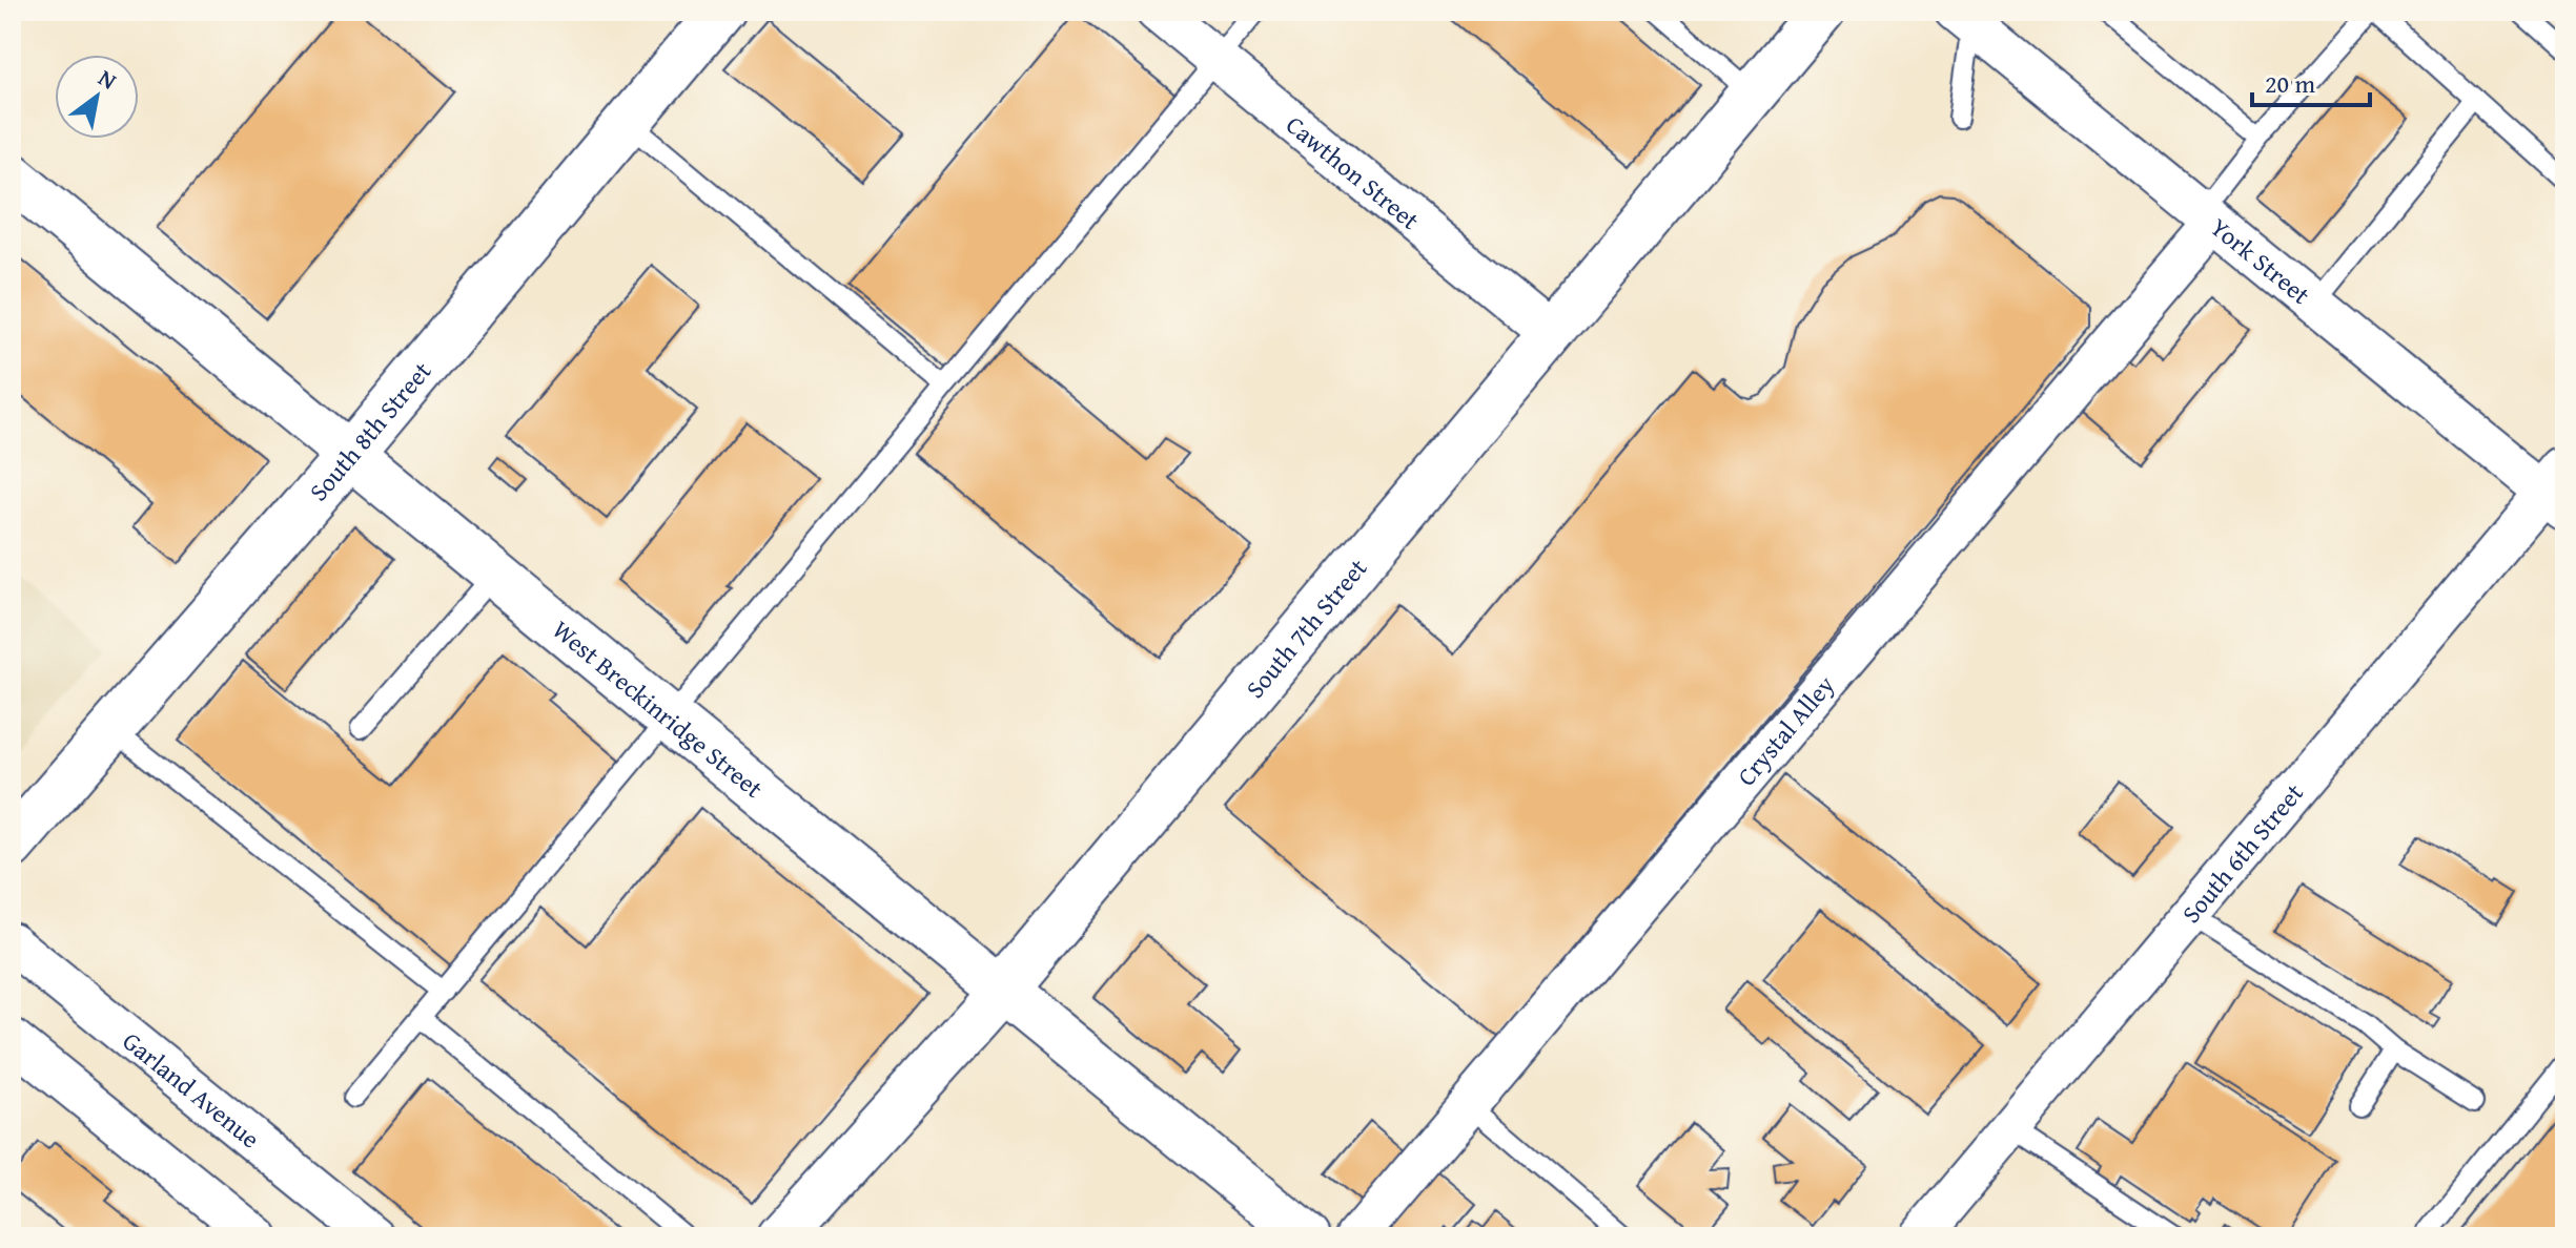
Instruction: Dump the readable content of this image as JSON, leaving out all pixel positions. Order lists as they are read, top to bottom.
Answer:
{
  "streets": {
    "street": [
      "Cawthon Street",
      "York Street",
      "South 8th Street",
      "South 7th Street",
      "West Breckinridge Street",
      "Crystal Alley",
      "South 6th Street",
      "Garland Avenue"
    ]
  },
  "crossings": [
    ["Cawthon Street", "South 7th Street"],
    ["York Street", "Crystal Alley"],
    ["York Street", "South 6th Street"],
    ["South 8th Street", "West Breckinridge Street"],
    ["South 7th Street", "West Breckinridge Street"]
  ],
  "scale_bar": "20 m",
  "north": "top right"
}
